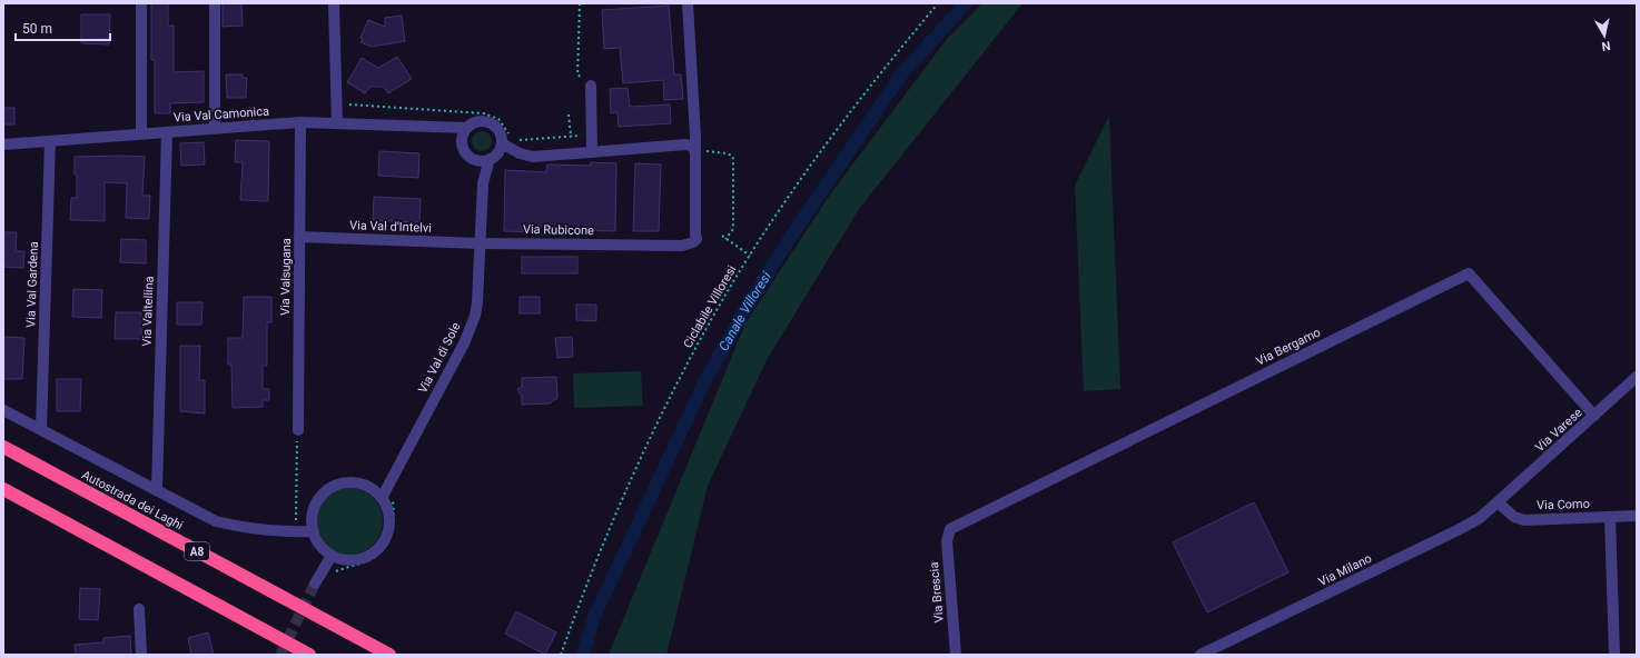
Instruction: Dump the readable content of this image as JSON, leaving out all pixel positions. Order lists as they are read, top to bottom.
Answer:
{
  "streets": {
    "highway": ["Autostrada dei Laghi", "A8"],
    "street": [
      "Via Val Camonica",
      "Via Val d'Intelvi",
      "Via Rubicone",
      "Via Valsugana",
      "Via Val Gardena",
      "Via Valtellina",
      "Via Bergamo",
      "Via Val di Sole",
      "Via Varese",
      "Via Como",
      "Via Milano",
      "Via Brescia"
    ],
    "path": ["Ciclabile Villoresi"]
  },
  "crossings": [
    ["Via Val Camonica", "Via Valsugana"],
    ["Via Val Camonica", "Via Val Gardena"],
    ["Via Val Camonica", "Via Valtellina"],
    ["Via Val d'Intelvi", "Via Rubicone"],
    ["Via Val d'Intelvi", "Via Valsugana"],
    ["Via Val d'Intelvi", "Via Val di Sole"],
    ["Via Rubicone", "Via Val di Sole"],
    ["Via Bergamo", "Via Varese"],
    ["Via Bergamo", "Via Brescia"],
    ["Via Varese", "Via Como"],
    ["Via Varese", "Via Milano"],
    ["Via Como", "Via Milano"]
  ],
  "water": ["Canale Villoresi"],
  "scale_bar": "50 m",
  "north": "bottom"
}
